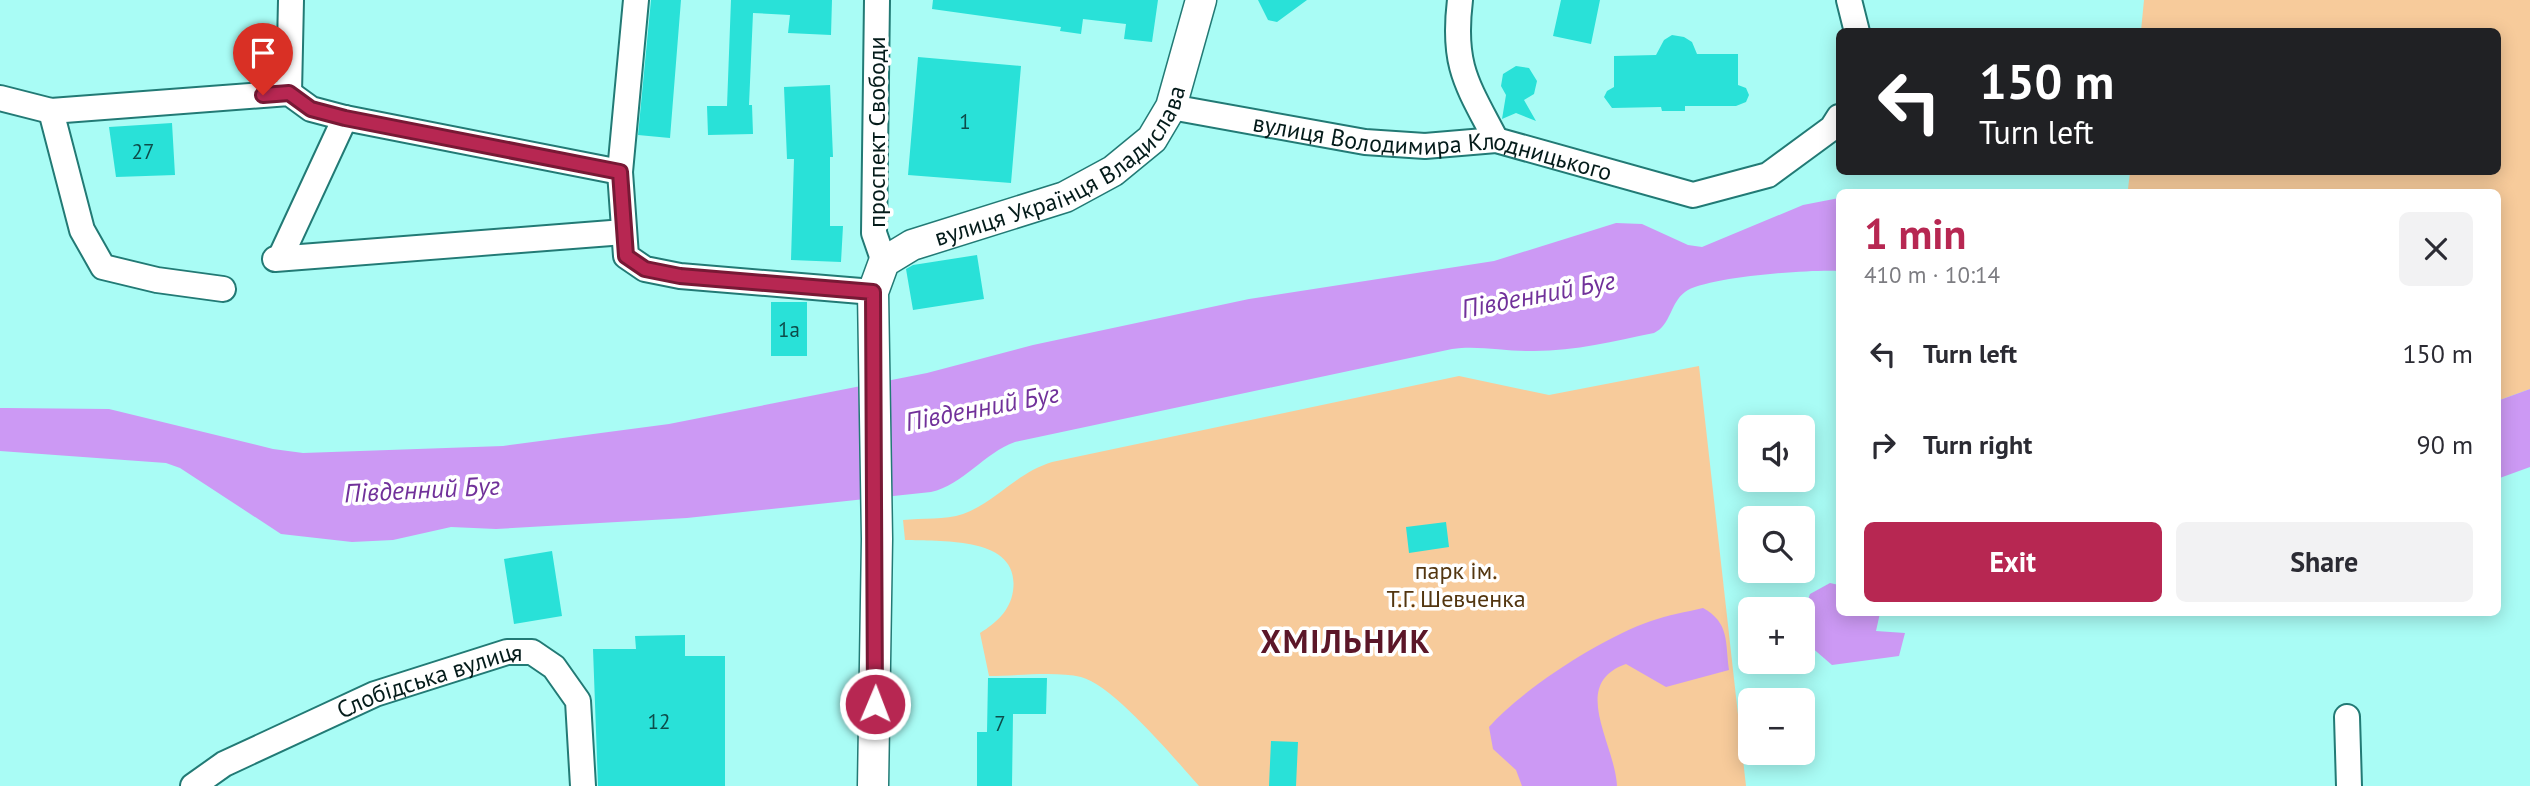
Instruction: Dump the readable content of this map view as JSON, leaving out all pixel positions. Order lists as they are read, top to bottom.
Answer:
{
  "streets": {
    "main road": ["вулиця Українця Владислава"],
    "street": ["проспект Свободи", "вулиця Володимира Клодницького", "Слобідська вулиця"]
  },
  "crossings": [
    ["проспект Свободи", "вулиця Українця Владислава"],
    ["вулиця Володимира Клодницького", "вулиця Українця Владислава"]
  ],
  "districts": ["ХМІЛЬНИК"],
  "water": ["Південний Буг"],
  "parks": ["парк ім. Т.Г. Шевченка"],
  "house_numbers": [
    "1",
    "27",
    "1а",
    "12",
    "7"
  ],
  "page": {
    "turn": ["150 m", "Turn left"],
    "heading": ["1 min", "410 m · 10:14"],
    "list": [
      {
        "name": "Turn left",
        "value": "150 m"
      },
      {
        "name": "Turn right",
        "value": "90 m"
      }
    ],
    "map_buttons": ["+", "−"],
    "buttons": ["Exit", "Share"]
  }
}
